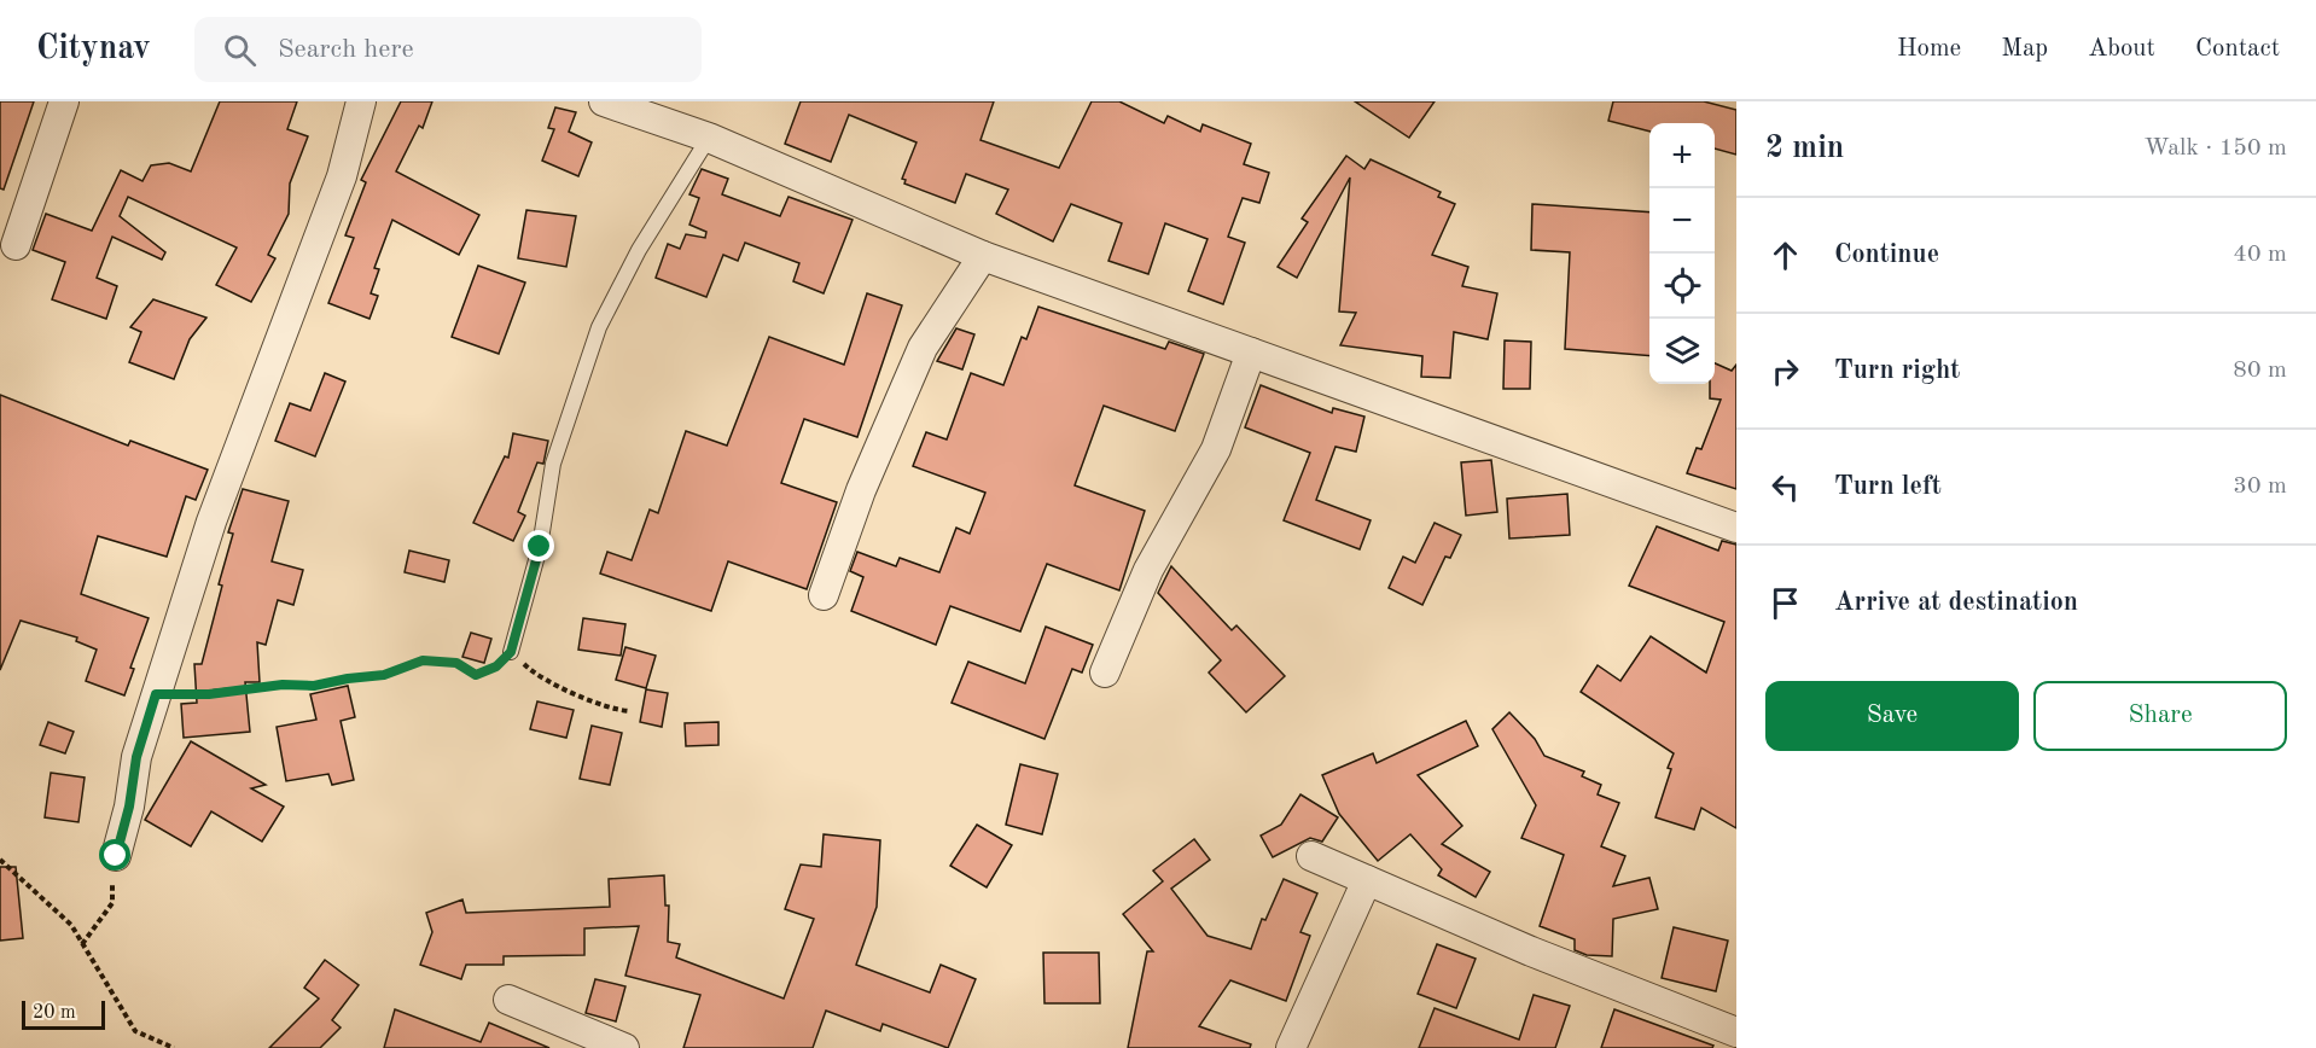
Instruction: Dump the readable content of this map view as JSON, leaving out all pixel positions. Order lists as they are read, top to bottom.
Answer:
{
  "scale_bar": "20 m",
  "page": {
    "header": "Citynav",
    "search": "Search here",
    "nav": [
      "Home",
      "Map",
      "About",
      "Contact"
    ],
    "heading": ["2 min", "Walk · 150 m"],
    "map_buttons": ["+", "−"],
    "list": [
      ["Continue", "40 m"],
      ["Turn right", "80 m"],
      ["Turn left", "30 m"],
      "Arrive at destination"
    ],
    "buttons": ["Save", "Share"],
    "scale": "20 m"
  }
}
